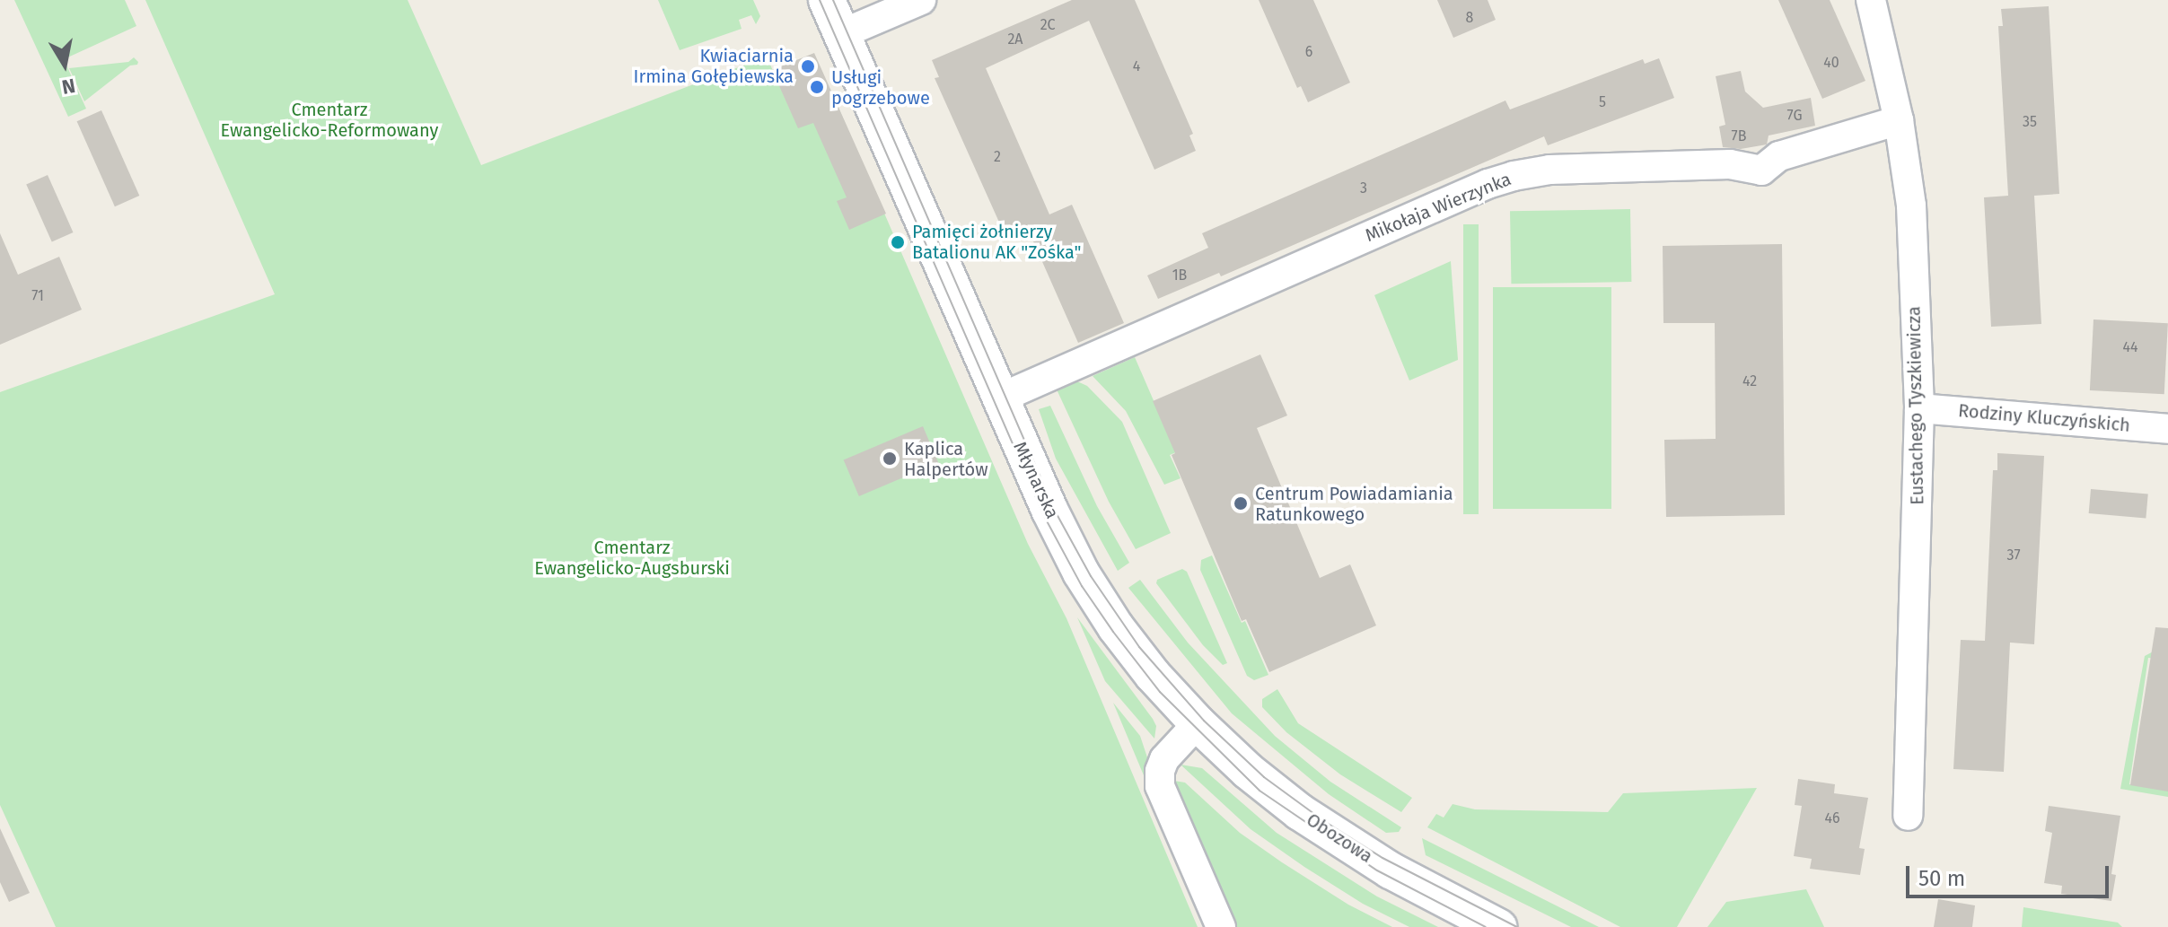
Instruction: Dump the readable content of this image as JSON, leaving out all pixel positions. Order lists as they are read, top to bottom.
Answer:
{
  "streets": {
    "street": [
      "Mikołaja Wierzynka",
      "Eustachego Tyszkiewicza",
      "Rodziny Kluczyńskich",
      "Młynarska",
      "Obozowa"
    ]
  },
  "crossings": [
    ["Mikołaja Wierzynka", "Eustachego Tyszkiewicza"],
    ["Mikołaja Wierzynka", "Młynarska"],
    ["Eustachego Tyszkiewicza", "Rodziny Kluczyńskich"],
    ["Młynarska", "Obozowa"]
  ],
  "parks": ["Cmentarz Ewangelicko-Reformowany", "Cmentarz Ewangelicko-Augsburski"],
  "places": [
    "Kwiaciarnia Irmina Gołębiewska",
    "Usługi pogrzebowe",
    "Pamięci żołnierzy Batalionu AK \"Zośka\"",
    "Kaplica Halpertów",
    "Centrum Powiadamiania Ratunkowego"
  ],
  "house_numbers": [
    "8",
    "2C",
    "2A",
    "6",
    "40",
    "4",
    "5",
    "7G",
    "35",
    "7B",
    "2",
    "3",
    "1B",
    "71",
    "44",
    "42",
    "37",
    "46"
  ],
  "scale_bar": "50 m",
  "north": "bottom"
}
